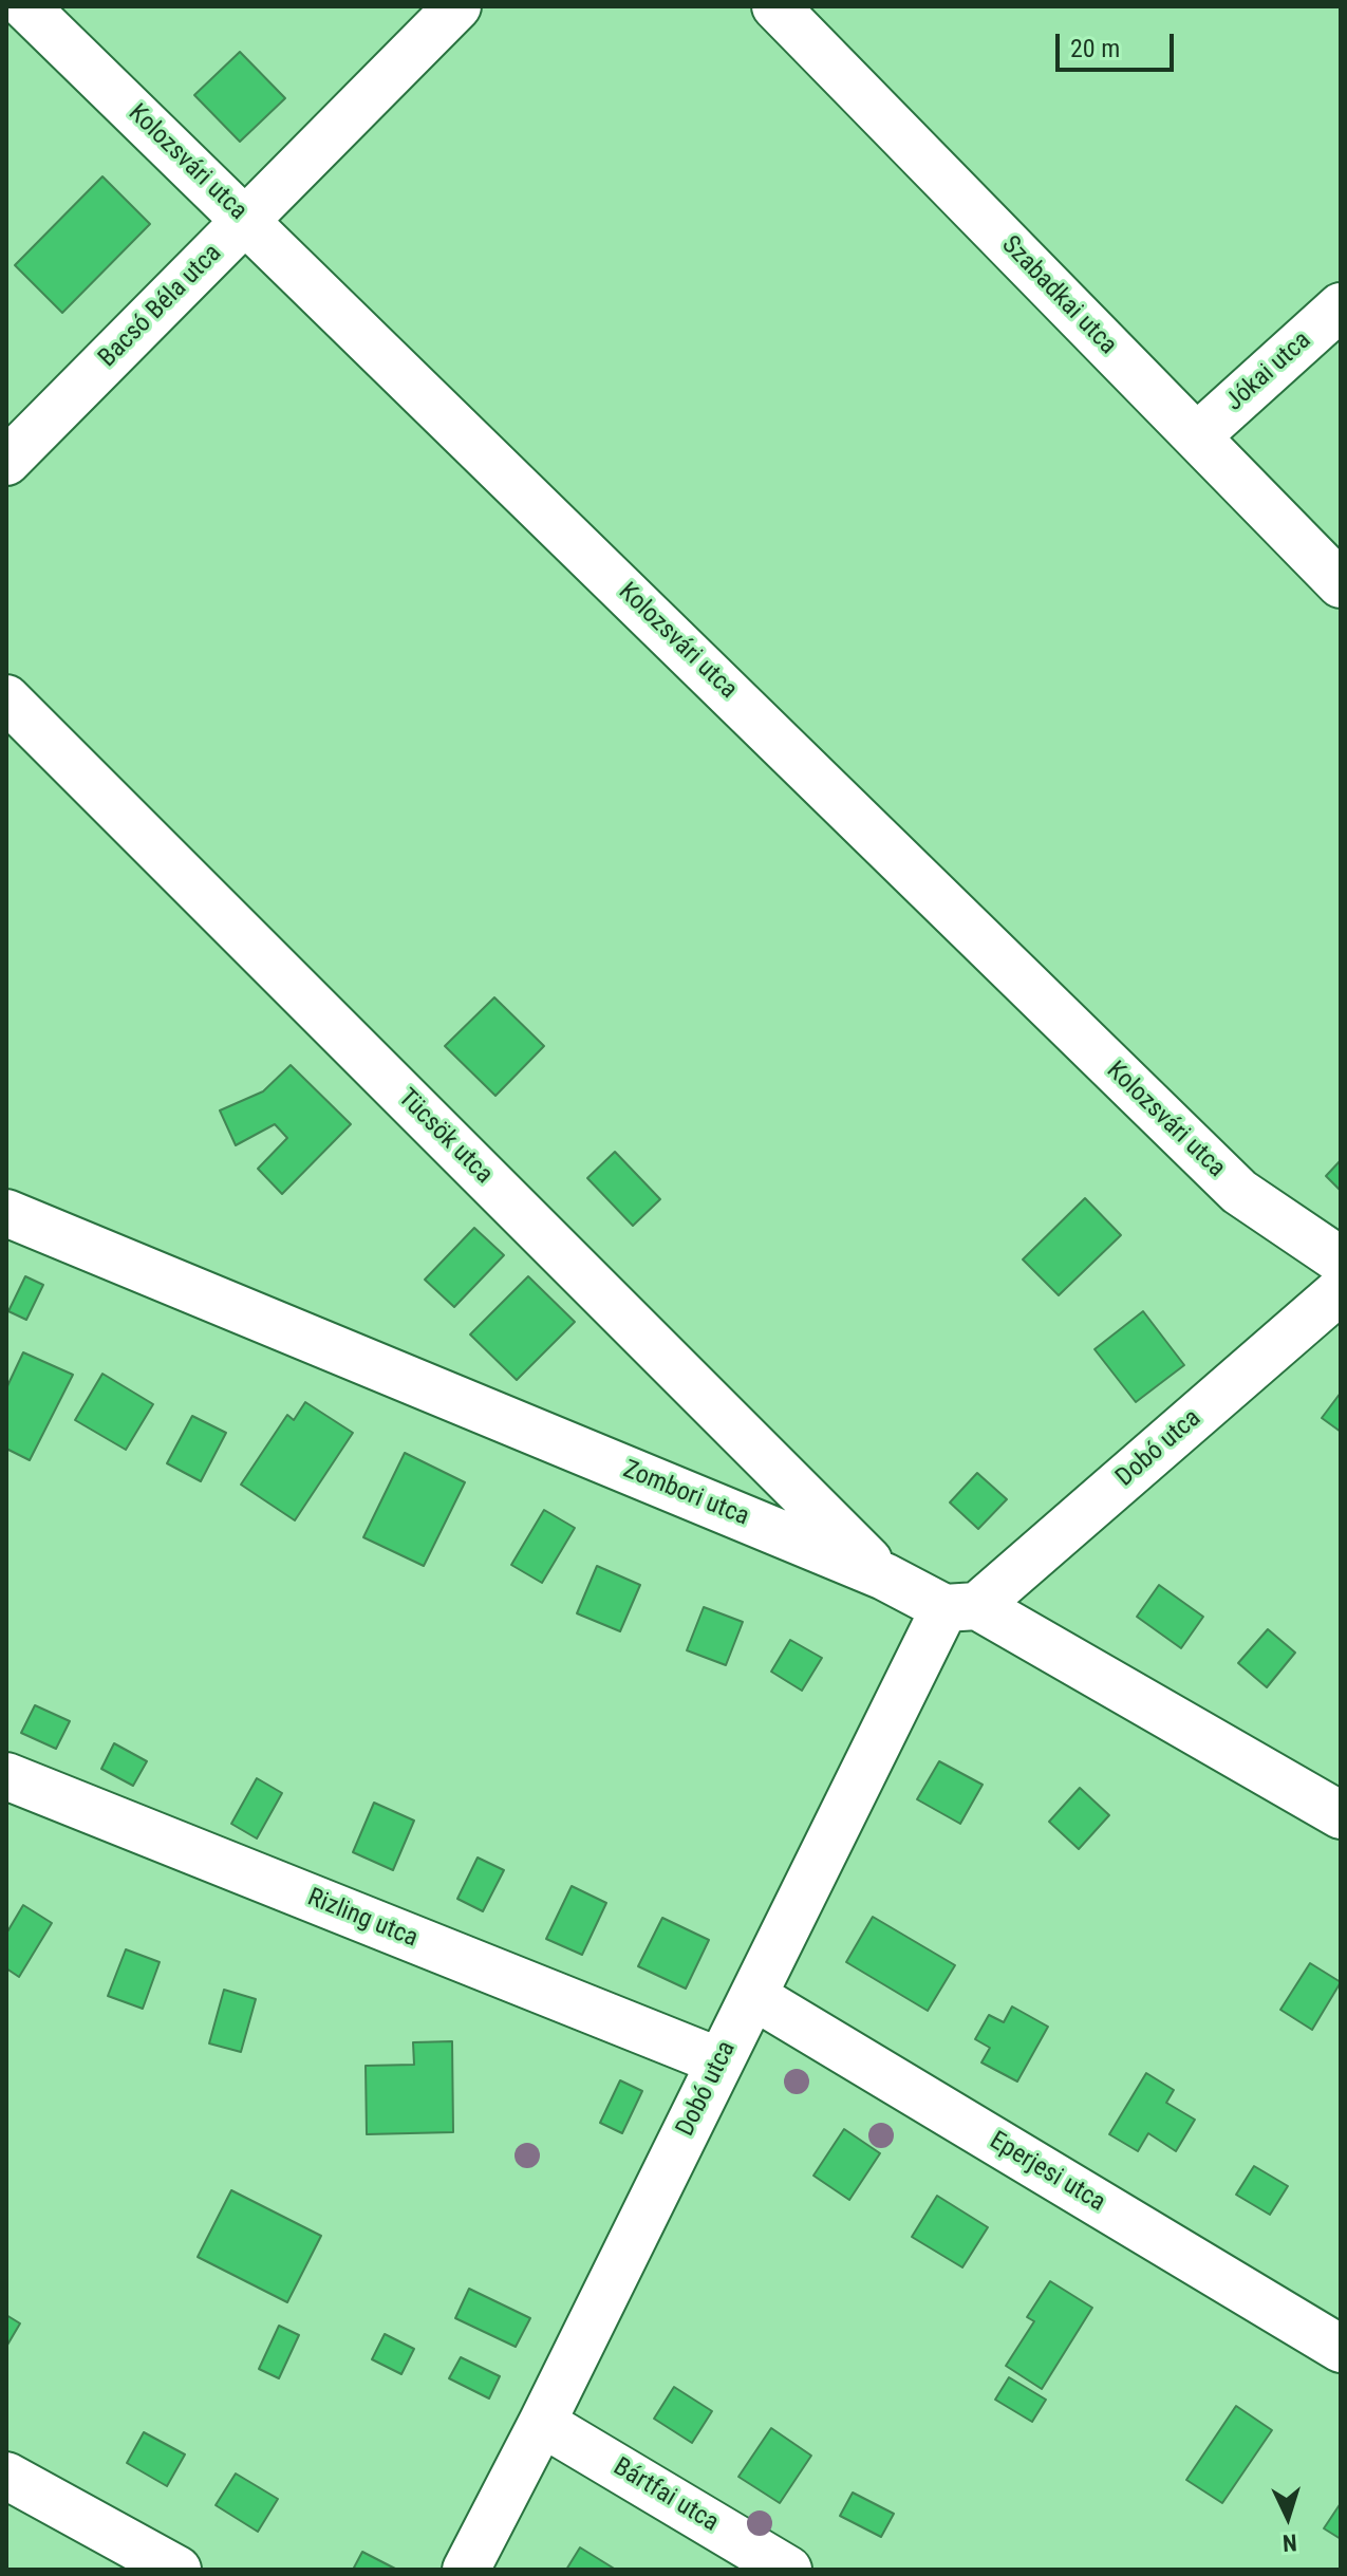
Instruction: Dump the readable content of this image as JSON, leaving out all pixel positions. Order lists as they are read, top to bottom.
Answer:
{
  "streets": {
    "street": [
      "Kolozsvári utca",
      "Szabadkai utca",
      "Bacsó Béla utca",
      "Jókai utca",
      "Tücsök utca",
      "Dobó utca",
      "Zombori utca",
      "Rizling utca",
      "Eperjesi utca",
      "Bártfai utca"
    ]
  },
  "crossings": [
    ["Kolozsvári utca", "Bacsó Béla utca"],
    ["Szabadkai utca", "Jókai utca"],
    ["Tücsök utca", "Zombori utca"],
    ["Dobó utca", "Zombori utca"],
    ["Dobó utca", "Rizling utca"],
    ["Dobó utca", "Eperjesi utca"],
    ["Dobó utca", "Bártfai utca"]
  ],
  "scale_bar": "20 m",
  "north": "bottom"
}
